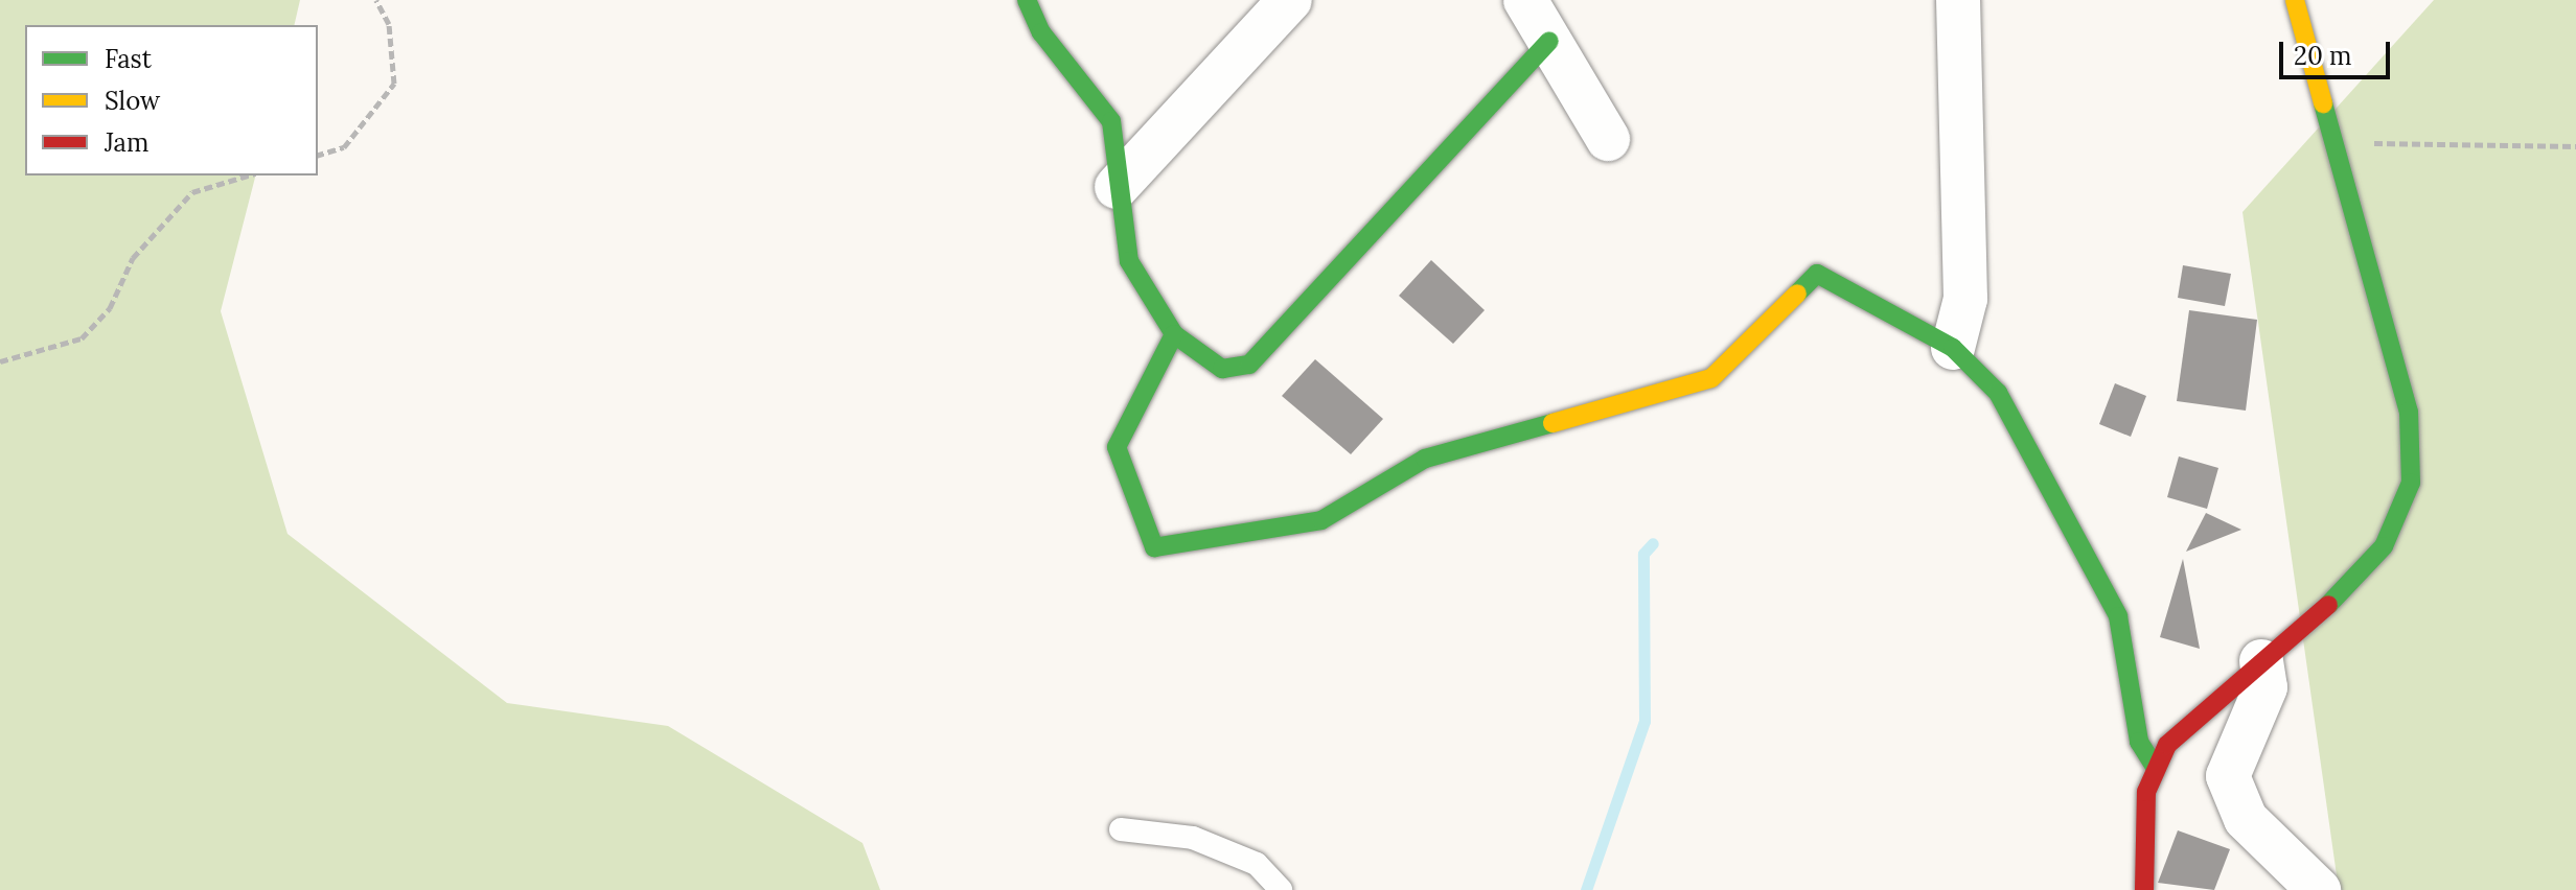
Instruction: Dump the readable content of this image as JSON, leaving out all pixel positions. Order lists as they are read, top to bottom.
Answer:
{
  "legend": ["Fast", "Slow", "Jam"],
  "scale_bar": "20 m"
}
